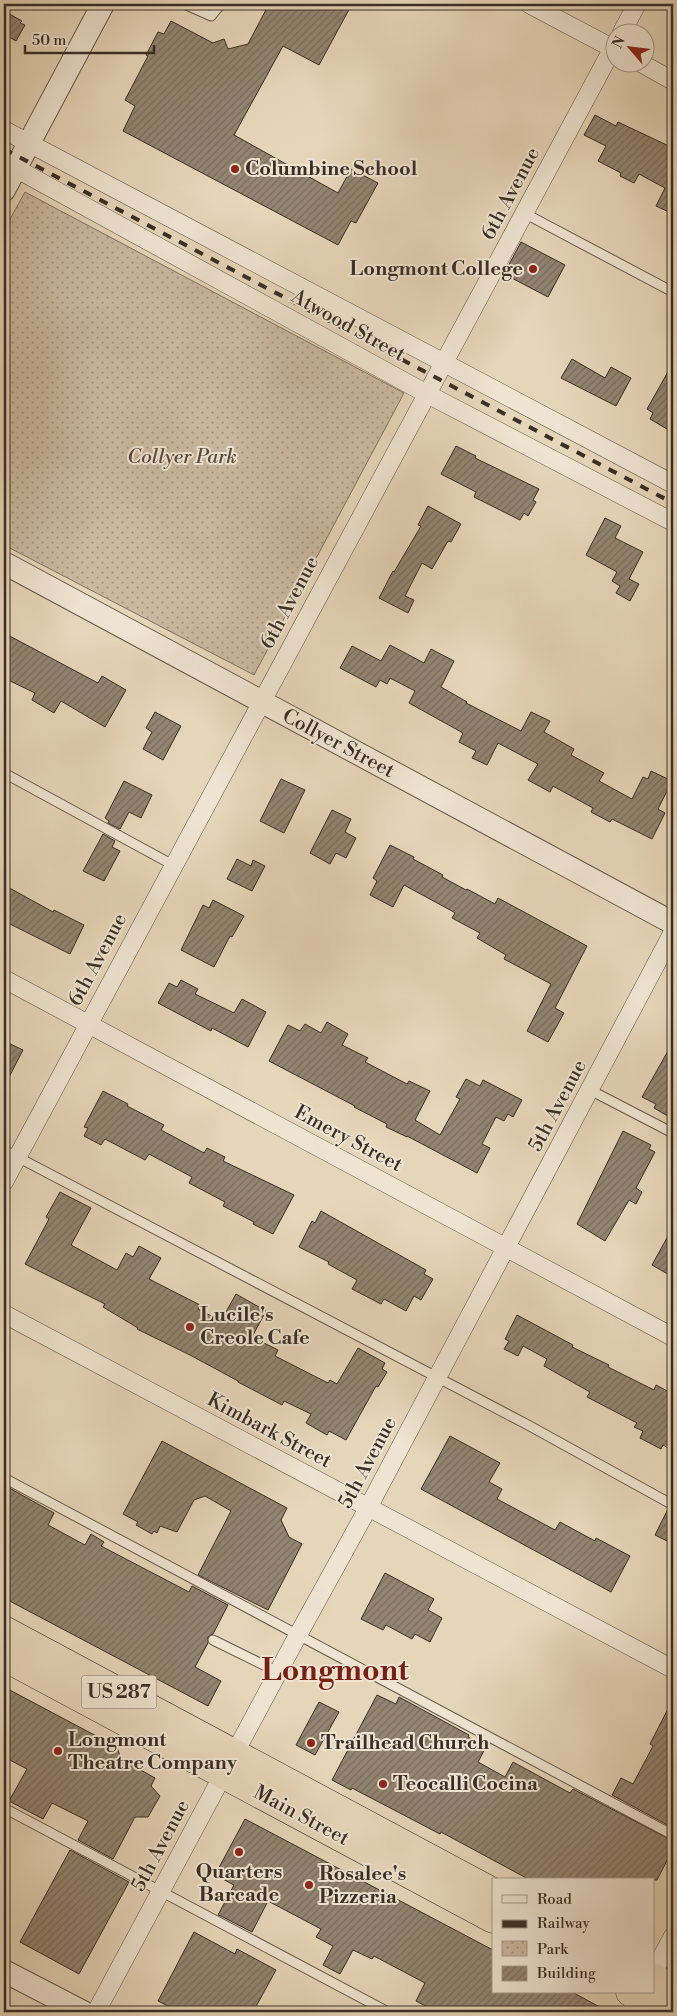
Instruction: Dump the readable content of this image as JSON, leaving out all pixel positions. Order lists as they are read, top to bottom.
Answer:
{
  "streets": {
    "highway": ["US 287", "Main Street"],
    "street": [
      "6th Avenue",
      "Atwood Street",
      "Collyer Street",
      "5th Avenue",
      "Emery Street",
      "Kimbark Street"
    ]
  },
  "crossings": [
    ["6th Avenue", "Atwood Street"],
    ["6th Avenue", "Collyer Street"],
    ["6th Avenue", "Emery Street"],
    ["5th Avenue", "Emery Street"],
    ["5th Avenue", "Kimbark Street"],
    ["5th Avenue", "Main Street"]
  ],
  "districts": ["Longmont"],
  "parks": ["Collyer Park"],
  "places": [
    "Columbine School",
    "Longmont College",
    "Lucile's Creole Cafe",
    "Trailhead Church",
    "Longmont Theatre Company",
    "Teocalli Cocina",
    "Quarters Barcade",
    "Rosalee's Pizzeria"
  ],
  "legend": [
    "Road",
    "Railway",
    "Park",
    "Building"
  ],
  "scale_bar": "50 m",
  "north": "top left"
}
